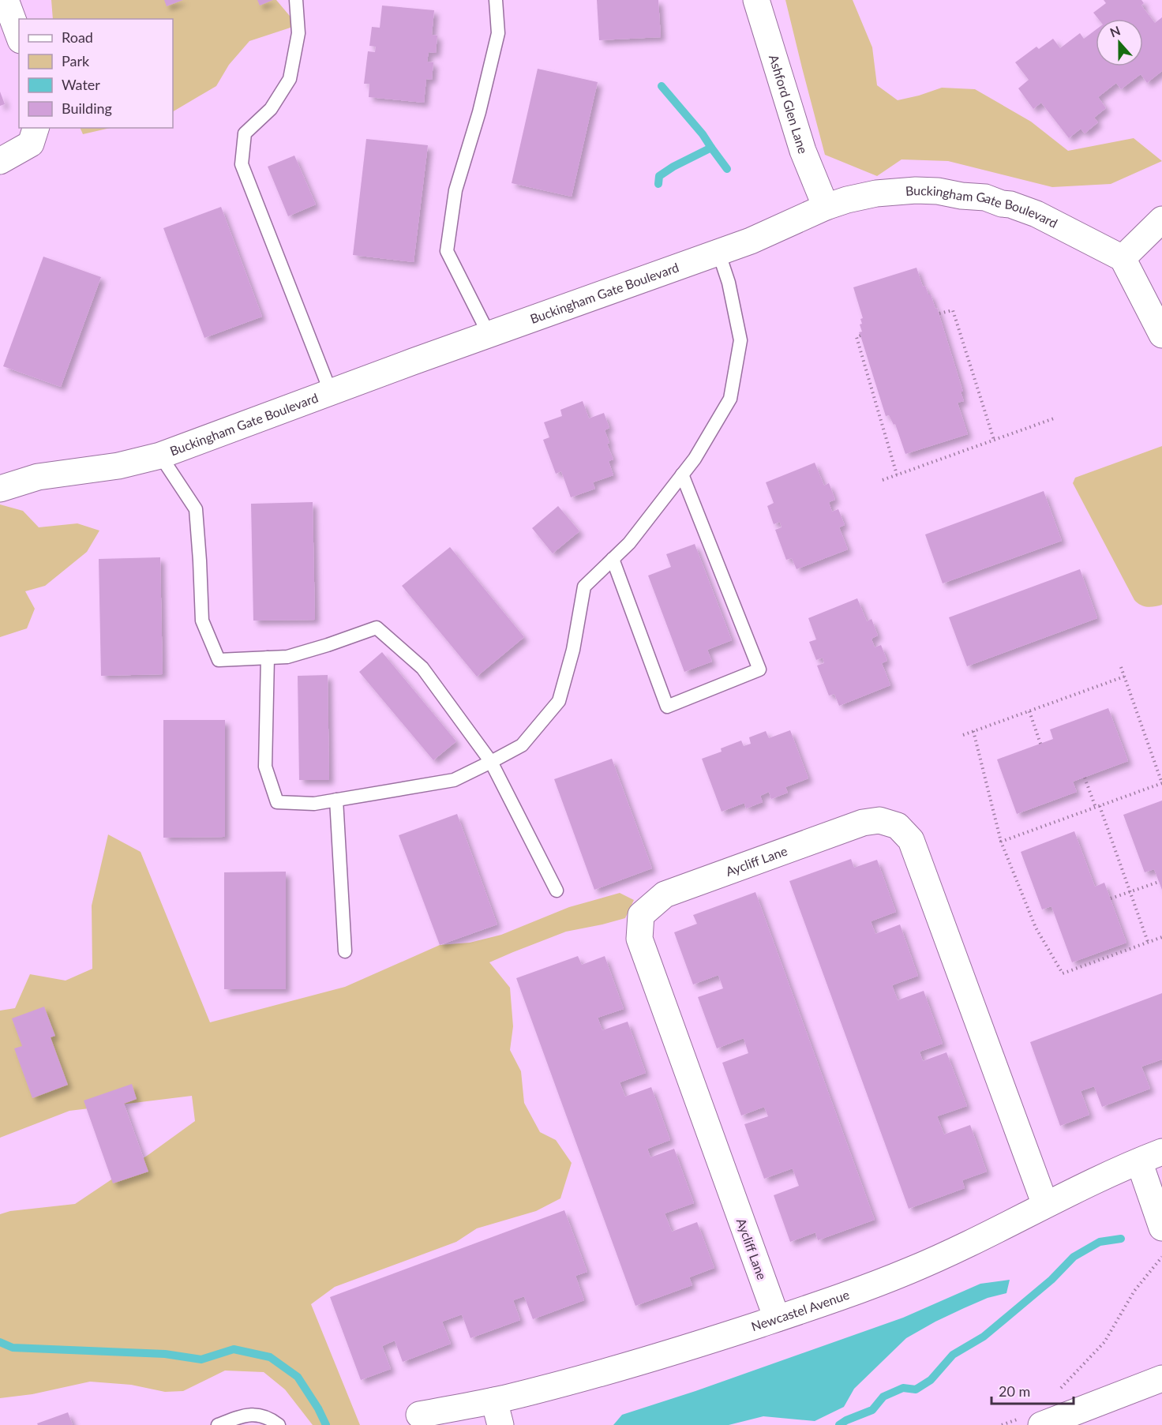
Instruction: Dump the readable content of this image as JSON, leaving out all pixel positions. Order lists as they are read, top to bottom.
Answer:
{
  "streets": {
    "street": [
      "Ashford Glen Lane",
      "Buckingham Gate Boulevard",
      "Aycliff Lane",
      "Newcastel Avenue"
    ]
  },
  "crossings": [
    ["Ashford Glen Lane", "Buckingham Gate Boulevard"],
    ["Aycliff Lane", "Newcastel Avenue"]
  ],
  "legend": [
    "Road",
    "Park",
    "Water",
    "Building"
  ],
  "scale_bar": "20 m",
  "north": "top"
}
